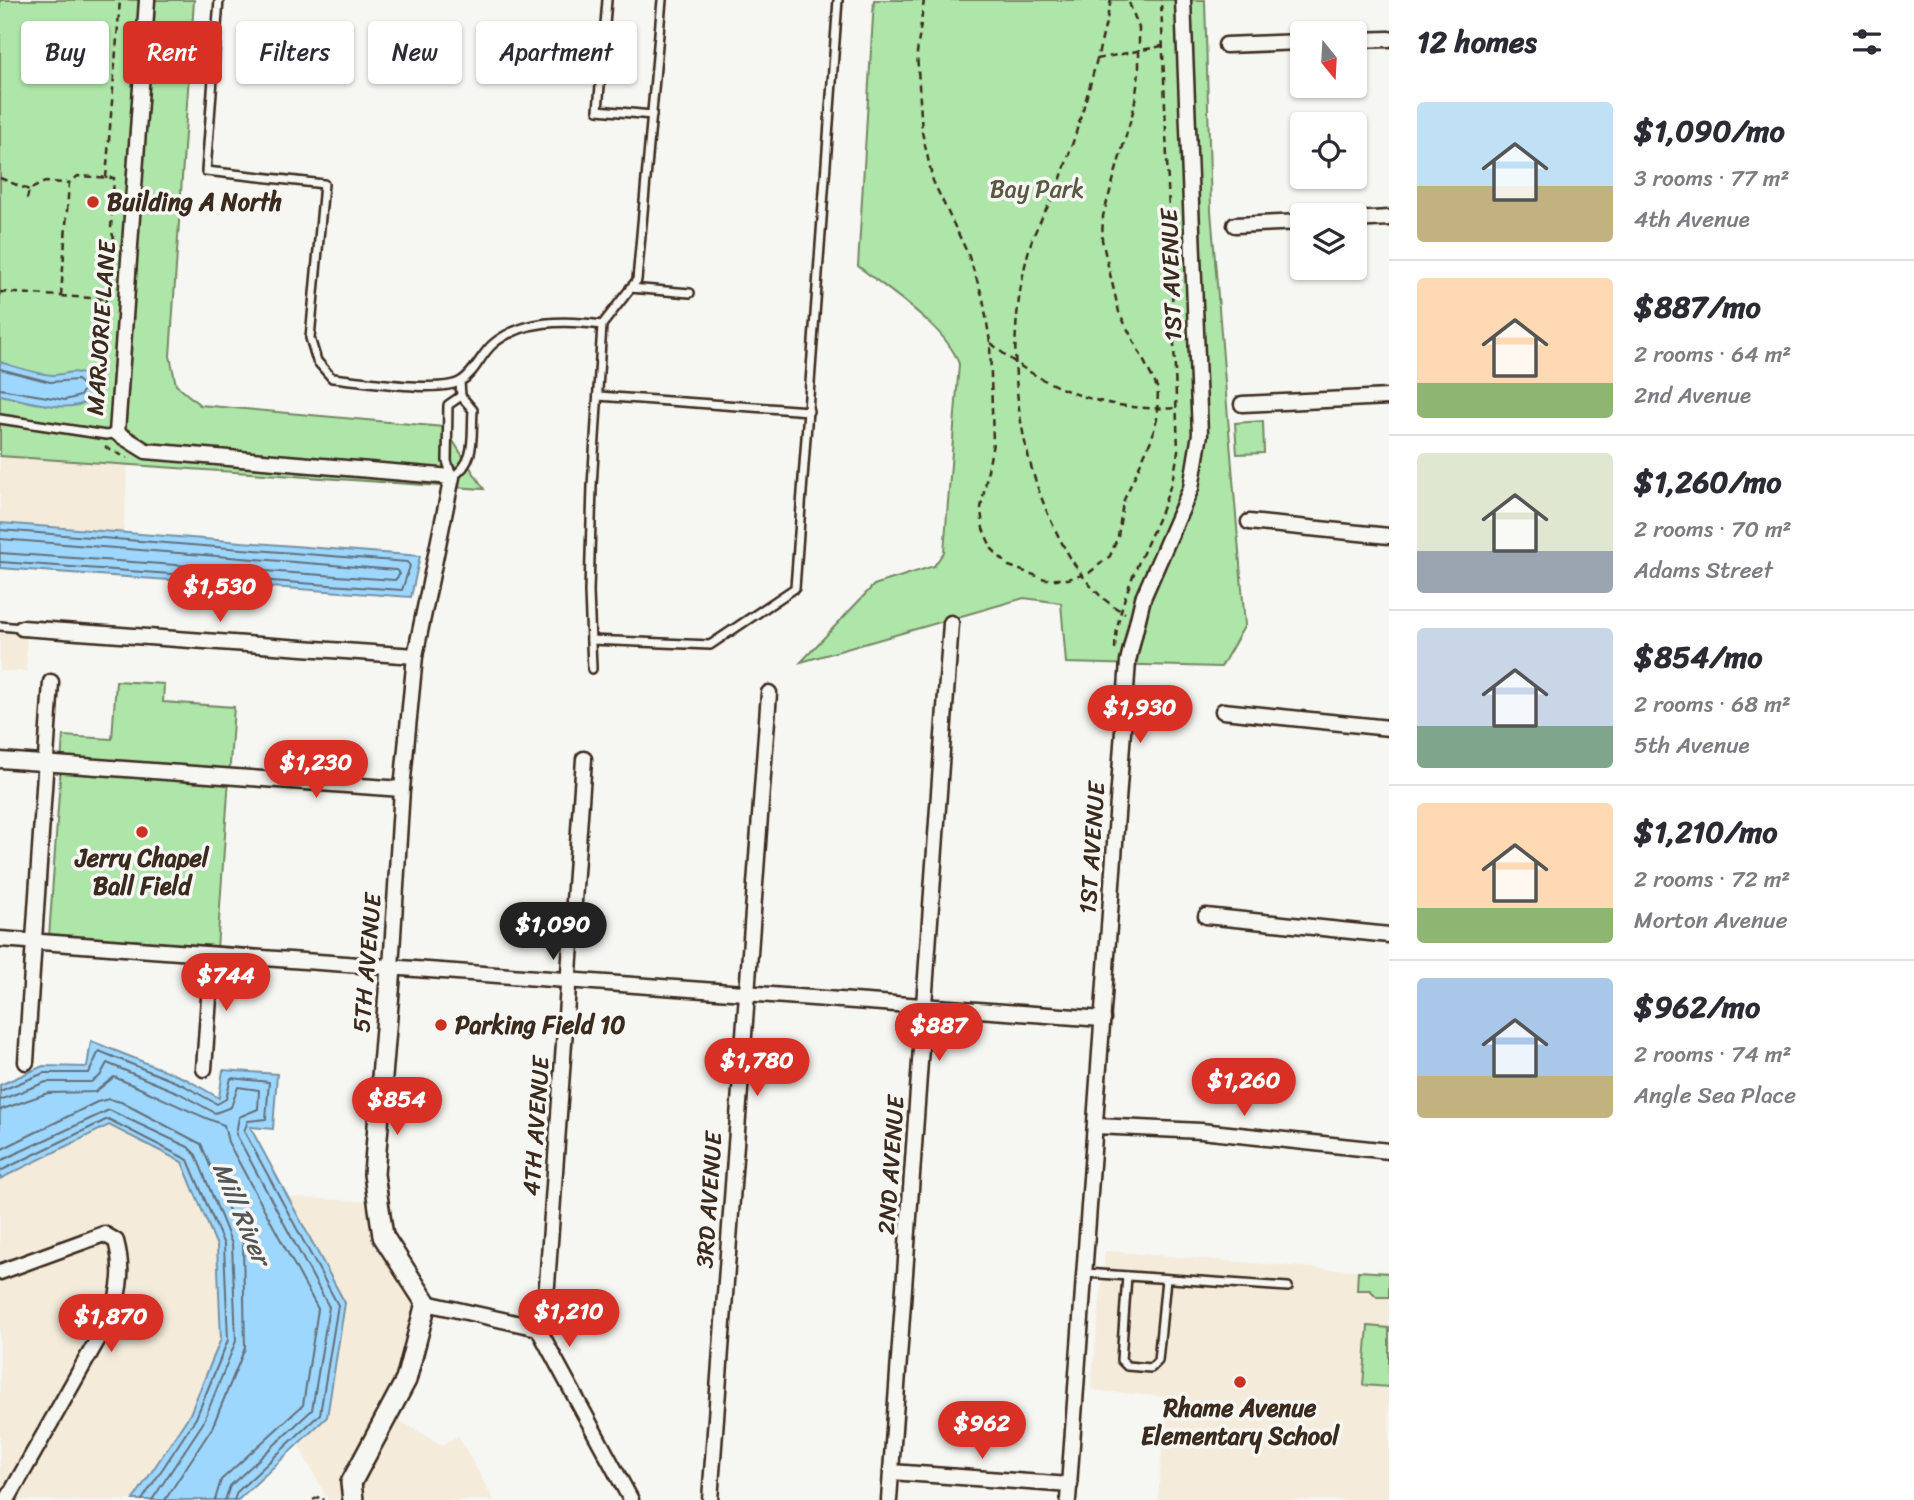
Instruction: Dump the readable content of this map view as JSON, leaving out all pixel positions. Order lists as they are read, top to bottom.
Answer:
{
  "streets": {
    "street": [
      "1ST AVENUE",
      "MARJORIE LANE",
      "5TH AVENUE",
      "4TH AVENUE",
      "2ND AVENUE",
      "3RD AVENUE"
    ]
  },
  "crossings": [
    ["MARJORIE LANE", "5TH AVENUE"]
  ],
  "water": ["Mill River"],
  "parks": ["Bay Park"],
  "places": [
    "Building A North",
    "Jerry Chapel Ball Field",
    "Parking Field 10",
    "Rhame Avenue Elementary School"
  ],
  "north": "bottom",
  "page": {
    "heading": "12 homes",
    "chip": [
      "Buy",
      "Rent",
      "Filters",
      "New",
      "Apartment"
    ],
    "list": [
      {
        "name": "$1,090/mo",
        "note": "3 rooms · 77 m² · 4th Avenue"
      },
      {
        "name": "$887/mo",
        "note": "2 rooms · 64 m² · 2nd Avenue"
      },
      {
        "name": "$1,260/mo",
        "note": "2 rooms · 70 m² · Adams Street"
      },
      {
        "name": "$854/mo",
        "note": "2 rooms · 68 m² · 5th Avenue"
      },
      {
        "name": "$1,210/mo",
        "note": "2 rooms · 72 m² · Morton Avenue"
      },
      {
        "name": "$962/mo",
        "note": "2 rooms · 74 m² · Angle Sea Place"
      }
    ],
    "price": [
      "$1,530",
      "$1,930",
      "$1,230",
      "$1,090",
      "$744",
      "$887",
      "$1,780",
      "$1,260",
      "$854",
      "$1,210",
      "$1,870",
      "$962"
    ]
  }
}
